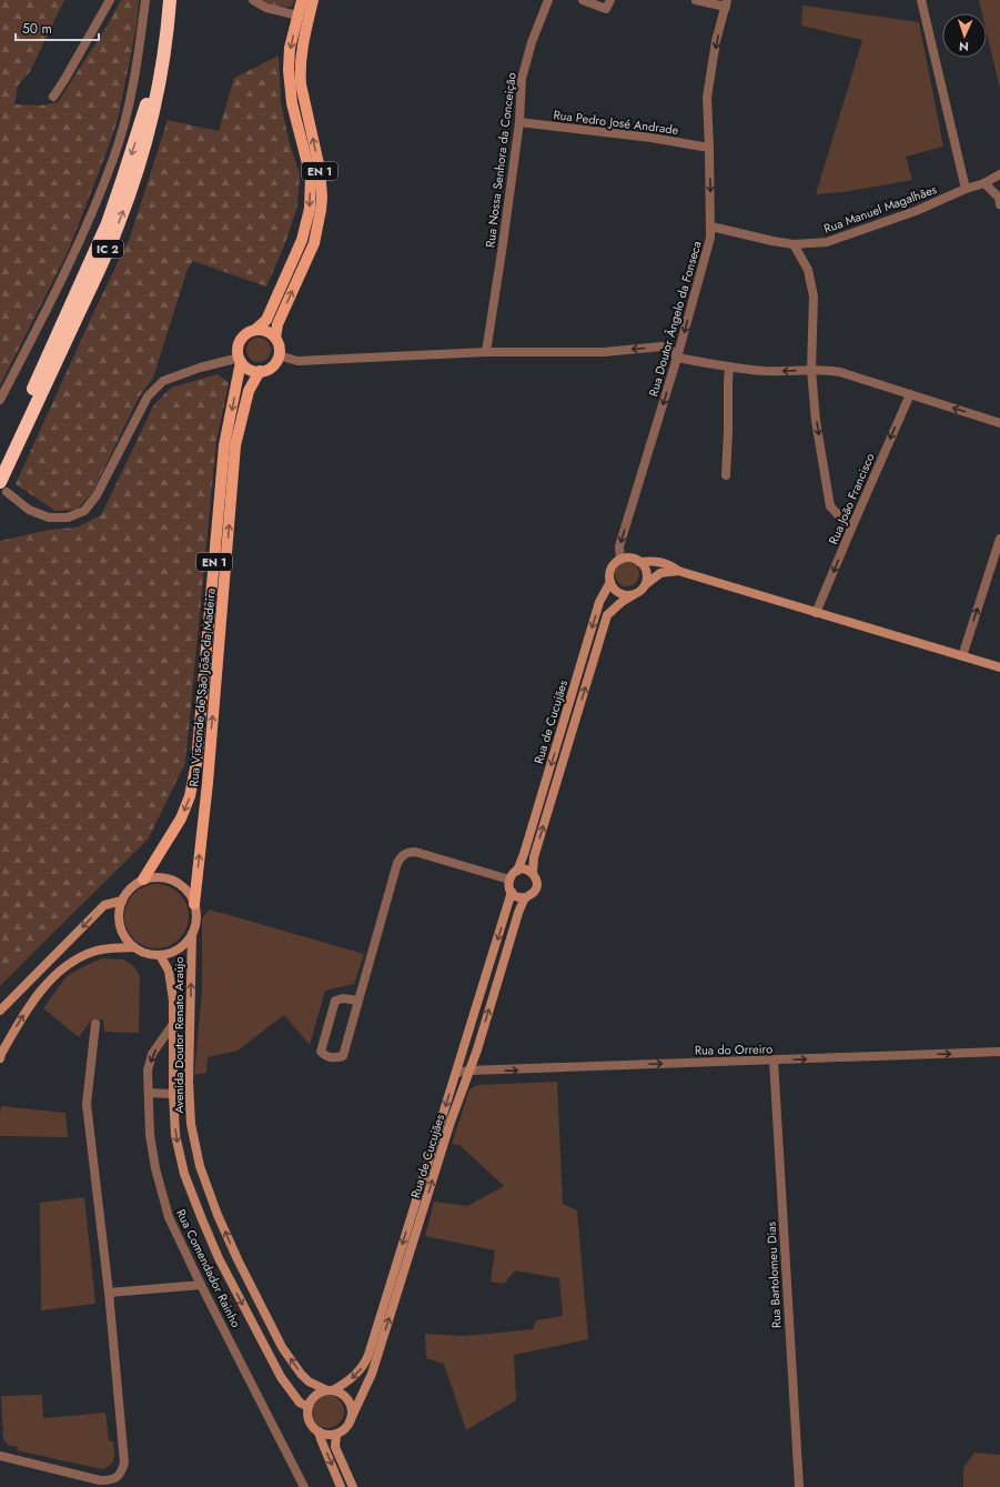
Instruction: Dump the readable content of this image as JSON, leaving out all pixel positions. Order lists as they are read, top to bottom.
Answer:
{
  "streets": {
    "highway": ["IC 2"],
    "main road": ["EN 1", "Rua Visconde de São João da Madeira"],
    "street": [
      "Rua Pedro José Andrade",
      "Rua Nossa Senhora da Conceição",
      "Rua Manuel Magalhães",
      "Rua Doutor Ângelo da Fonseca",
      "Rua João Francisco",
      "Rua de Cucujães",
      "Avenida Doutor Renato Araújo",
      "Rua do Orreiro",
      "Rua Comendador Rainho",
      "Rua Bartolomeu Dias"
    ]
  },
  "crossings": [
    ["Rua Pedro José Andrade", "Rua Nossa Senhora da Conceição"],
    ["Rua Pedro José Andrade", "Rua Doutor Ângelo da Fonseca"],
    ["EN 1", "Rua Visconde de São João da Madeira"],
    ["Rua Manuel Magalhães", "Rua Doutor Ângelo da Fonseca"],
    ["Rua Doutor Ângelo da Fonseca", "Rua de Cucujães"],
    ["Rua Visconde de São João da Madeira", "Avenida Doutor Renato Araújo"],
    ["Rua de Cucujães", "Avenida Doutor Renato Araújo"],
    ["Rua de Cucujães", "Rua do Orreiro"],
    ["Avenida Doutor Renato Araújo", "Rua Comendador Rainho"],
    ["Rua do Orreiro", "Rua Bartolomeu Dias"]
  ],
  "one_way": ["Rua Doutor Ângelo da Fonseca", "Rua João Francisco", "Rua do Orreiro"],
  "scale_bar": "50 m",
  "north": "bottom"
}
